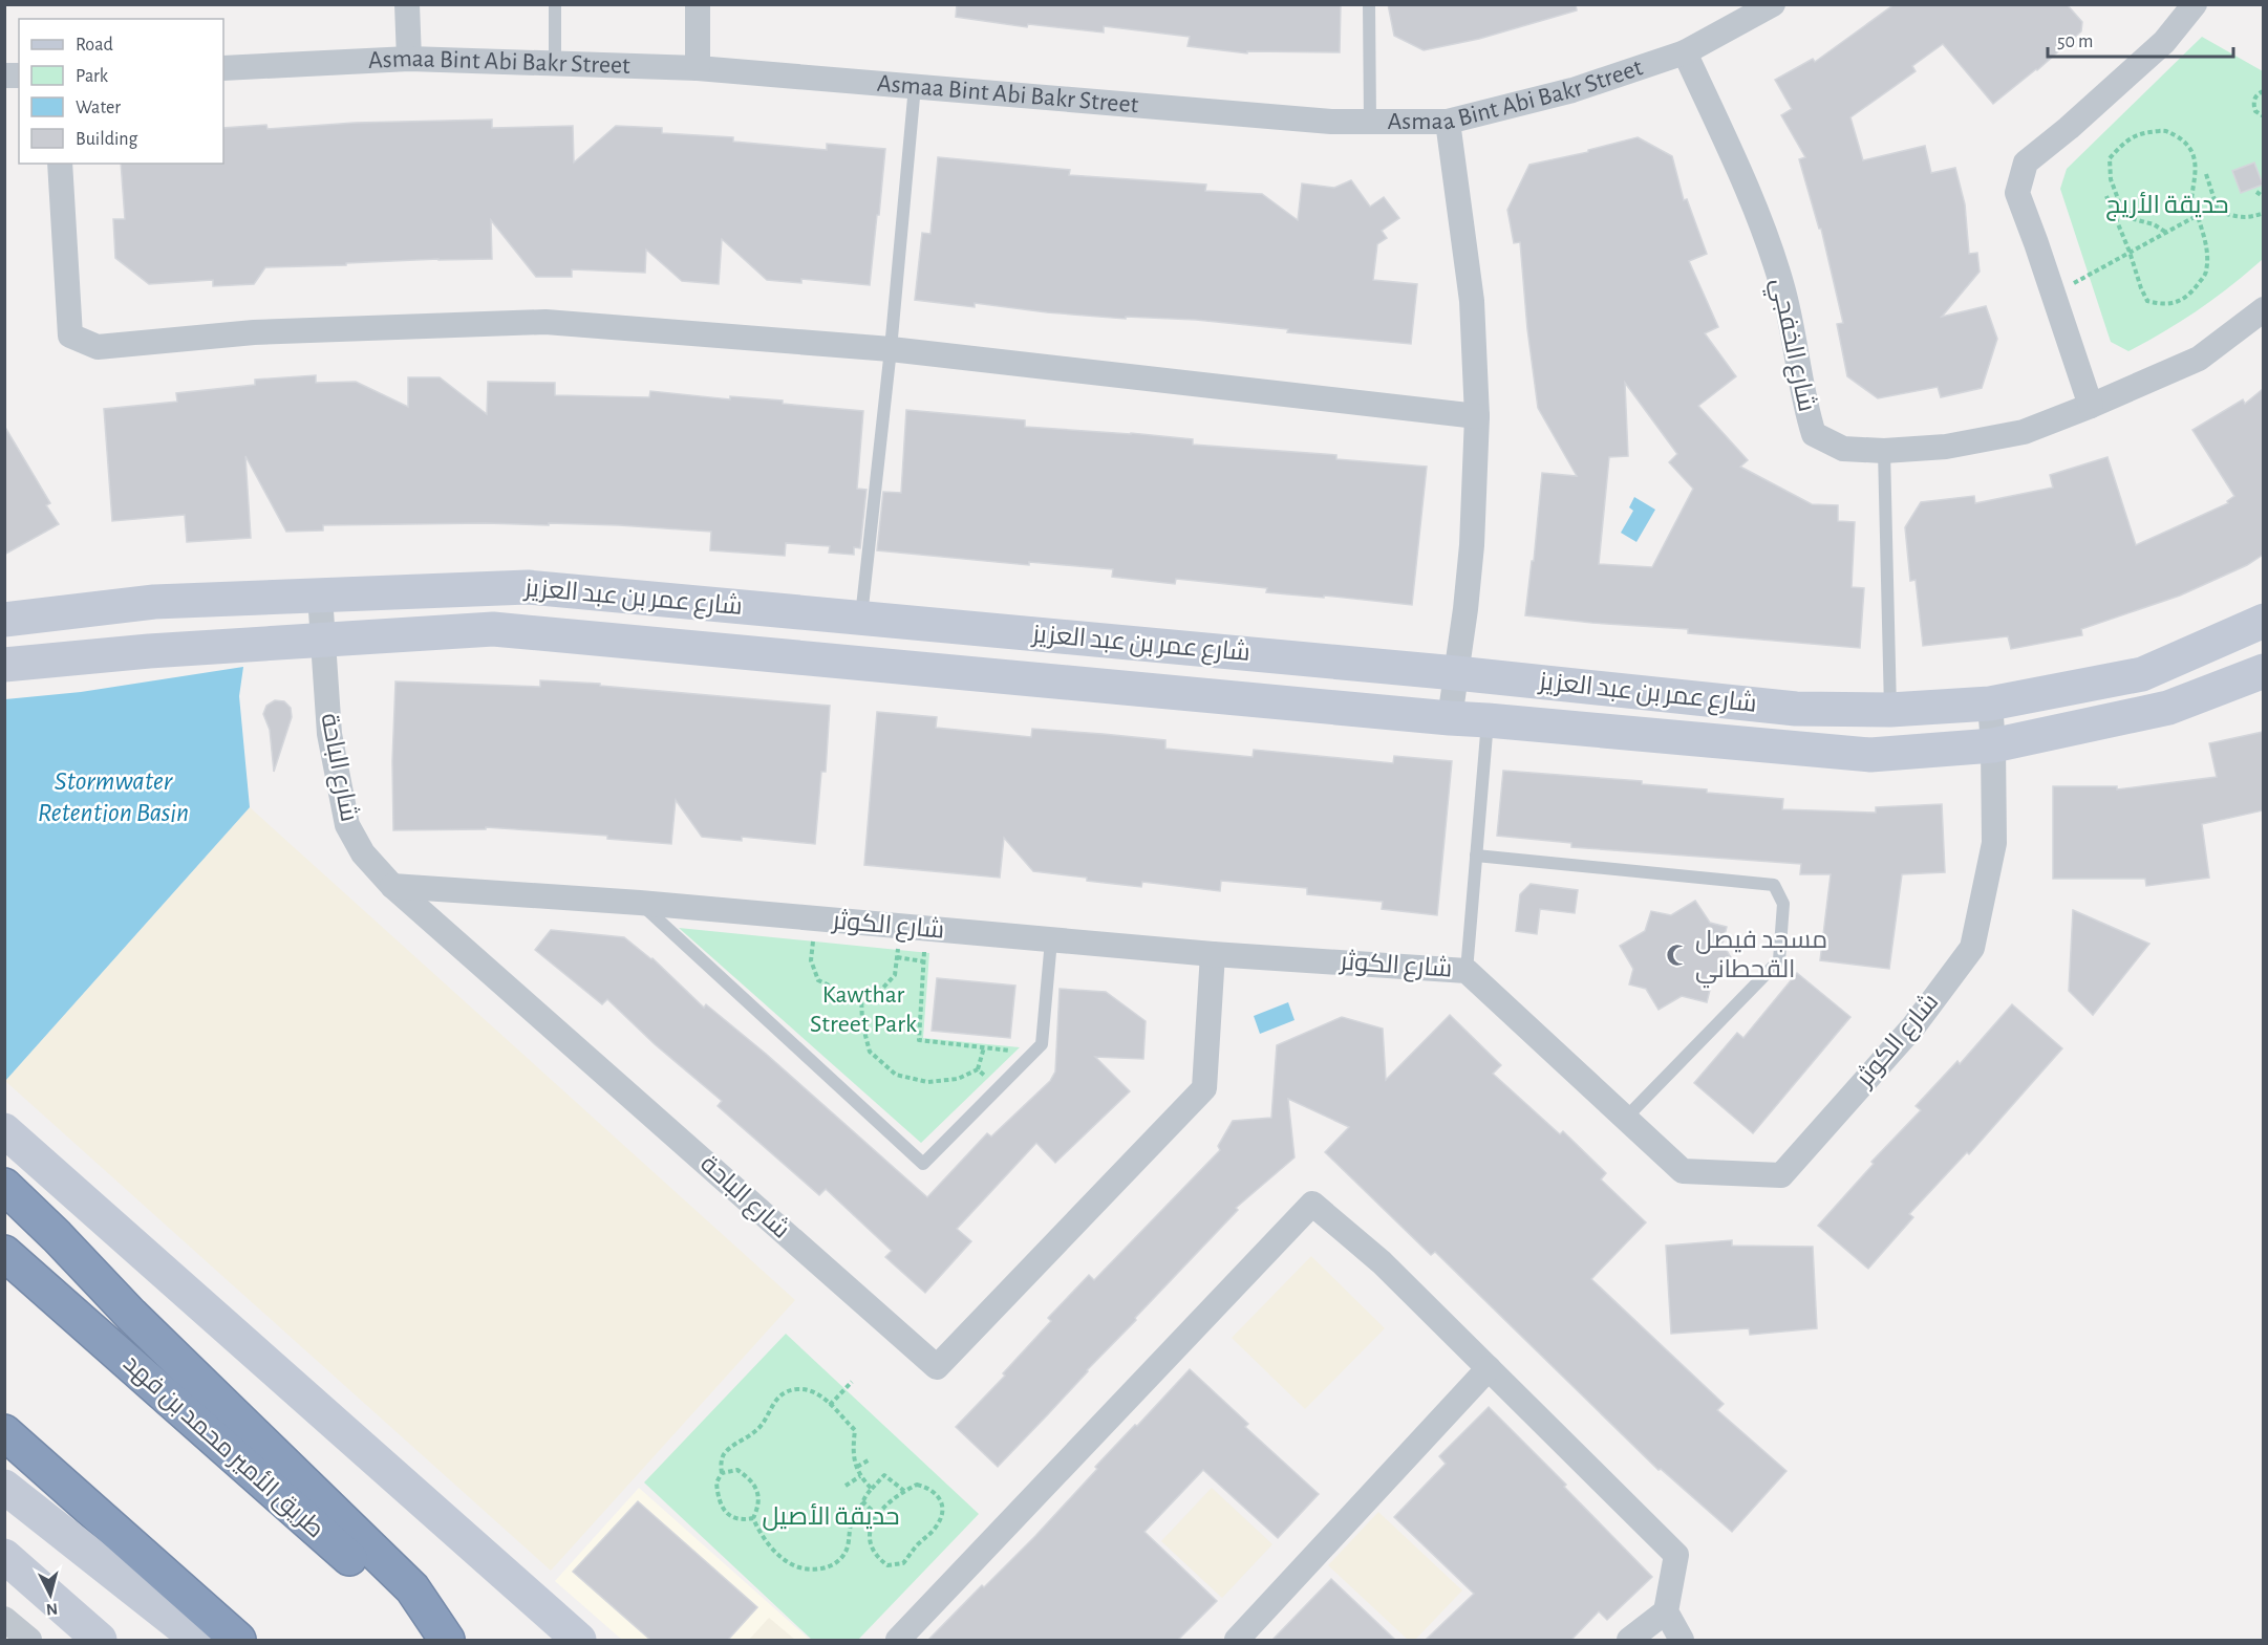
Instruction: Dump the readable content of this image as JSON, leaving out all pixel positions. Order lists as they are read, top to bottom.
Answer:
{
  "streets": {
    "highway": ["طريق الأمير محمد بن فهد"],
    "street": [
      "Asmaa Bint Abi Bakr Street",
      "شارع الخفجي",
      "شارع عمر بن عبد العزيز",
      "شارع الباحة",
      "شارع الكوثر"
    ]
  },
  "crossings": [
    ["Asmaa Bint Abi Bakr Street", "شارع الخفجي"],
    ["شارع عمر بن عبد العزيز", "شارع الباحة"],
    ["شارع عمر بن عبد العزيز", "شارع الكوثر"],
    ["شارع الباحة", "شارع الكوثر"]
  ],
  "water": ["Stormwater Retention Basin"],
  "parks": ["حديقة الأريج", "Kawthar Street Park", "حديقة الأصيل"],
  "places": {
    "mosque": ["مسجد فيصل القحطاني"]
  },
  "legend": [
    "Road",
    "Park",
    "Water",
    "Building"
  ],
  "scale_bar": "50 m",
  "north": "bottom"
}
